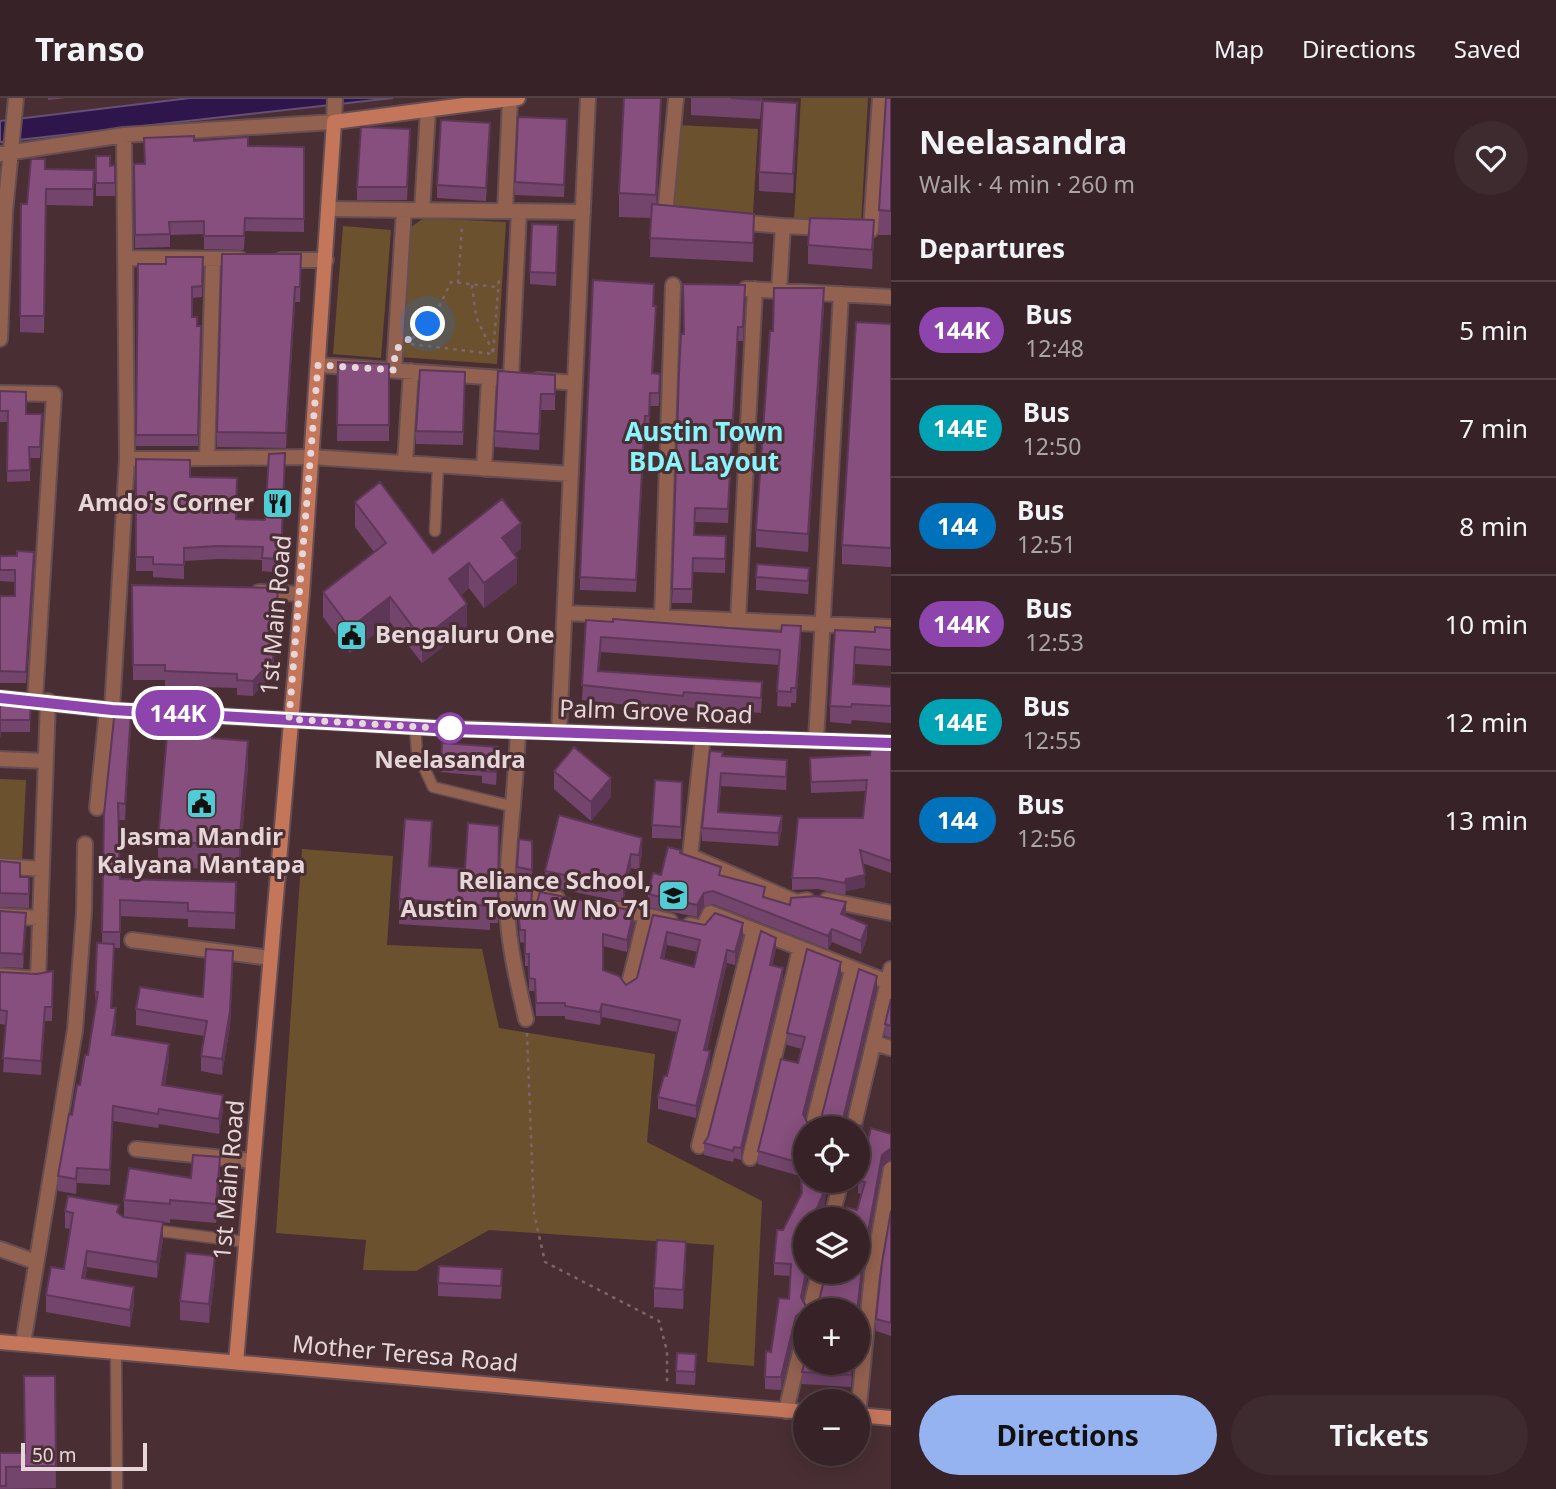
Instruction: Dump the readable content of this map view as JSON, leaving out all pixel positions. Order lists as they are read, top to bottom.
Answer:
{
  "streets": {
    "street": ["1st Main Road", "Palm Grove Road", "Mother Teresa Road"]
  },
  "crossings": [
    ["1st Main Road", "Palm Grove Road"],
    ["1st Main Road", "Mother Teresa Road"]
  ],
  "districts": ["Austin Town BDA Layout"],
  "places": {
    "restaurant": ["Amdo's Corner"],
    "public building": ["Bengaluru One", "Jasma Mandir Kalyana Mantapa"],
    "other": ["Neelasandra"],
    "school or university": ["Reliance School, Austin Town W No 71"]
  },
  "lines": ["bus line 144K"],
  "scale_bar": "50 m",
  "page": {
    "header": "Transo",
    "nav": ["Map", "Directions", "Saved"],
    "on_map": "144K",
    "heading": [
      ["Neelasandra", "Walk · 4 min · 260 m"],
      "Departures"
    ],
    "list": [
      {
        "mark": "144K",
        "name": "Bus",
        "note": "12:48",
        "value": "5 min"
      },
      {
        "mark": "144E",
        "name": "Bus",
        "note": "12:50",
        "value": "7 min"
      },
      {
        "mark": "144",
        "name": "Bus",
        "note": "12:51",
        "value": "8 min"
      },
      {
        "mark": "144K",
        "name": "Bus",
        "note": "12:53",
        "value": "10 min"
      },
      {
        "mark": "144E",
        "name": "Bus",
        "note": "12:55",
        "value": "12 min"
      },
      {
        "mark": "144",
        "name": "Bus",
        "note": "12:56",
        "value": "13 min"
      }
    ],
    "map_buttons": ["+", "−"],
    "buttons": ["Directions", "Tickets"],
    "scale": "50 m"
  }
}
